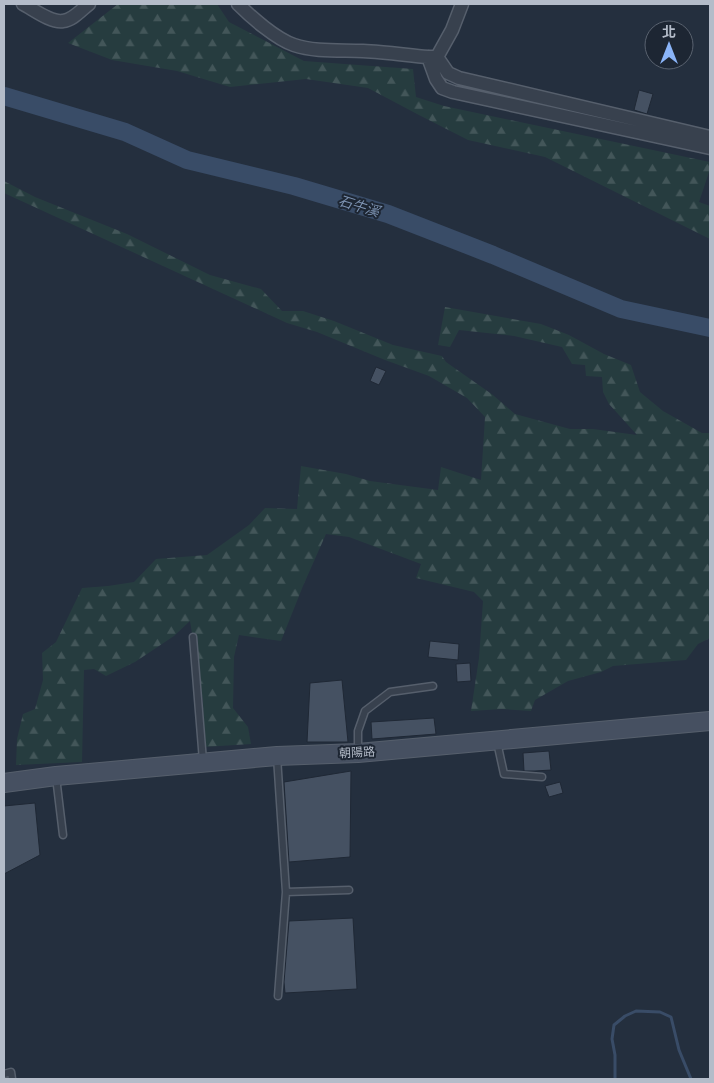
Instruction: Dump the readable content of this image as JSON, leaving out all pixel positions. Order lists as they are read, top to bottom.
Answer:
{
  "streets": {
    "main road": ["朝陽路"]
  },
  "water": ["石牛溪"],
  "north": "top"
}
